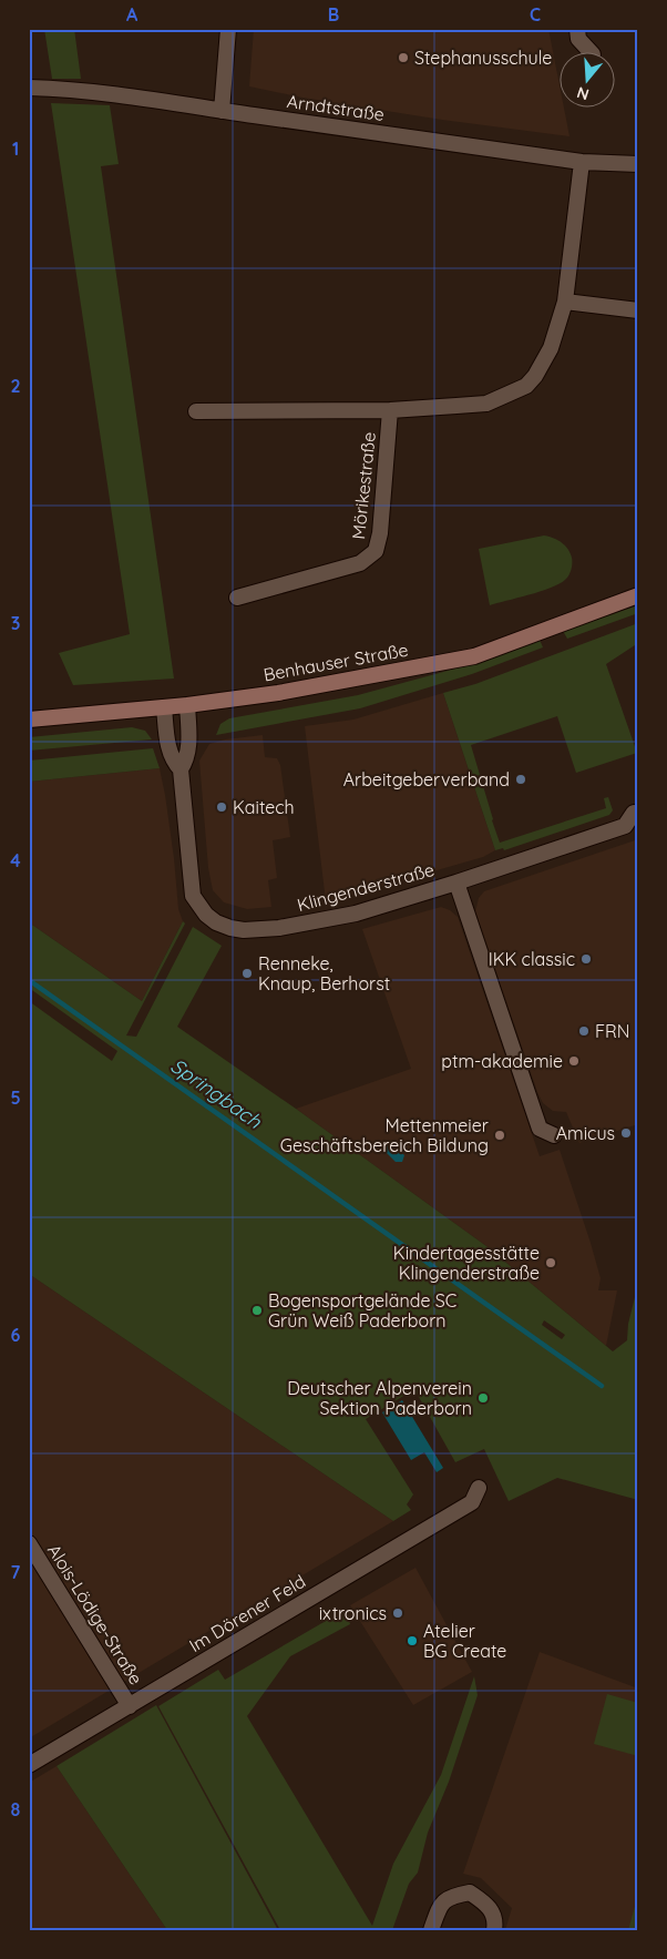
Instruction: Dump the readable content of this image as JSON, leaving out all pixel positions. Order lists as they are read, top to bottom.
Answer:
{
  "streets": {
    "main road": ["Benhauser Straße"],
    "street": [
      "Arndtstraße",
      "Mörikestraße",
      "Klingenderstraße",
      "Im Dörener Feld",
      "Alois-Lödige-Straße"
    ]
  },
  "crossings": [
    ["Arndtstraße", "Mörikestraße"],
    ["Benhauser Straße", "Klingenderstraße"],
    ["Im Dörener Feld", "Alois-Lödige-Straße"]
  ],
  "water": ["Springbach"],
  "places": [
    "Stephanusschule",
    "Arbeitgeberverband",
    "Kaitech",
    "IKK classic",
    "Renneke, Knaup, Berhorst",
    "FRN",
    "ptm-akademie",
    "Amicus",
    "Mettenmeier Geschäftsbereich Bildung",
    "Kindertagesstätte Klingenderstraße",
    "Bogensportgelände SC Grün Weiß Paderborn",
    "Deutscher Alpenverein Sektion Paderborn",
    "ixtronics",
    "Atelier BG Create"
  ],
  "north": "bottom",
  "grid": {
    "columns": ["A", "B", "C"],
    "rows": [
      "1",
      "2",
      "3",
      "4",
      "5",
      "6",
      "7",
      "8"
    ]
  }
}
